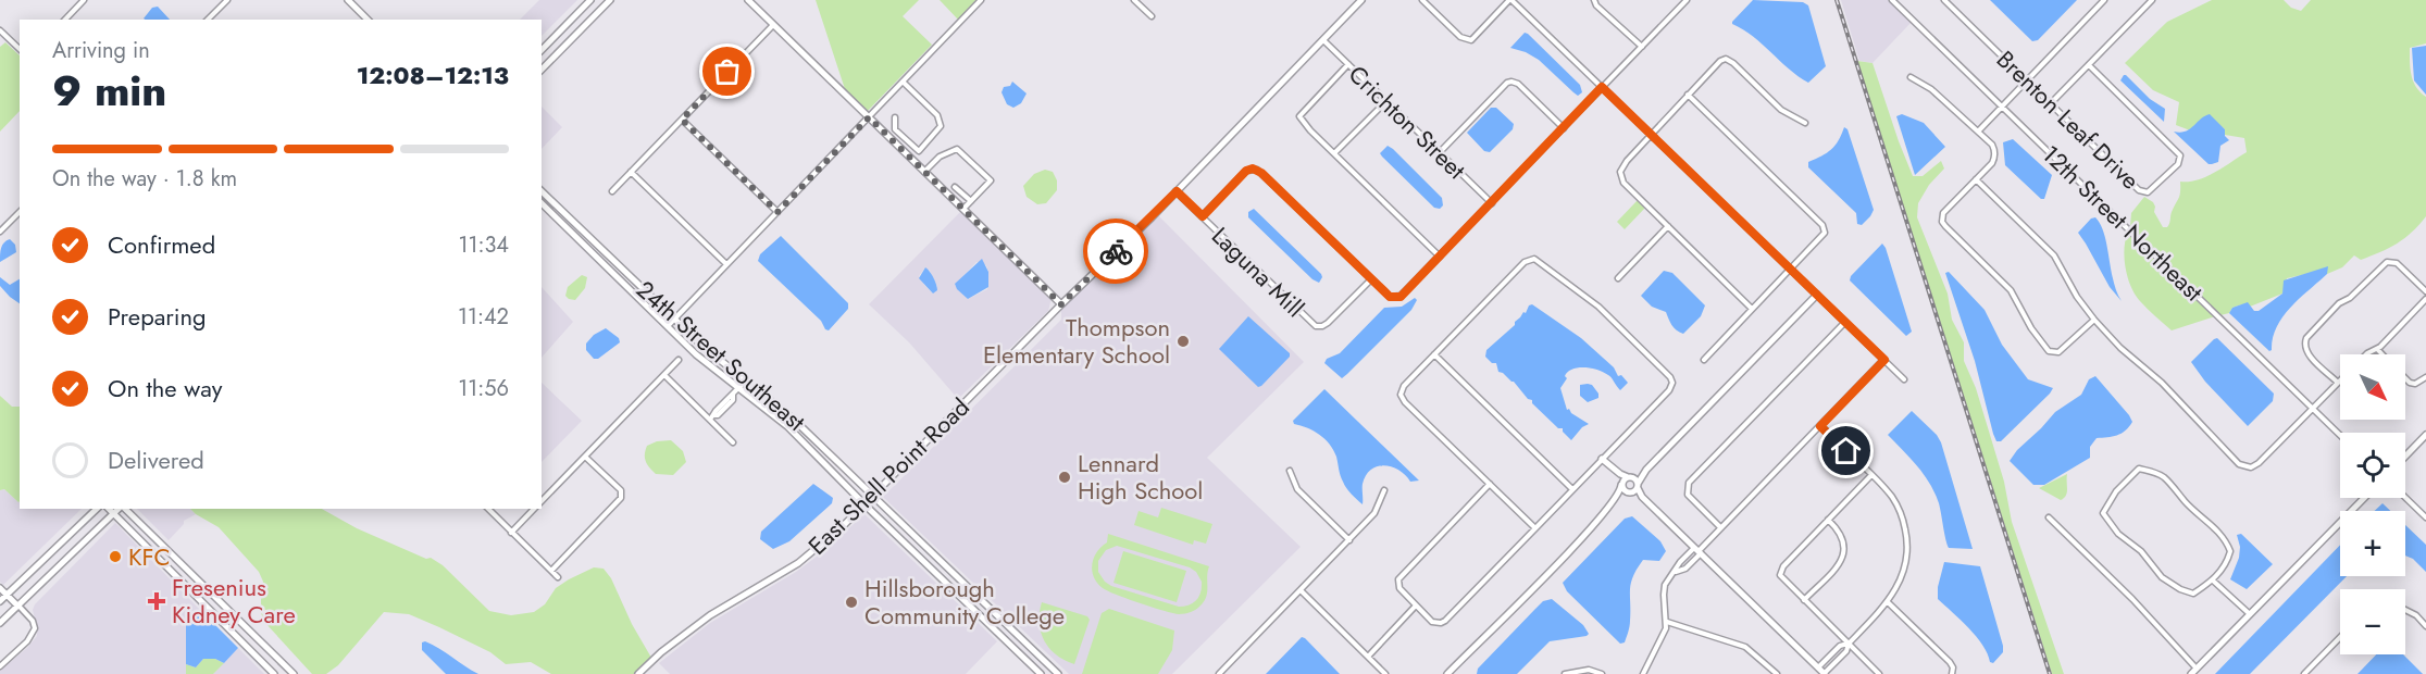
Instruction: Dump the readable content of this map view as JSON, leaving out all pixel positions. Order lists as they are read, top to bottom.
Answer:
{
  "streets": {
    "street": [
      "Brenton Leaf Drive",
      "Crichton Street",
      "12th Street Northeast",
      "Laguna Mill",
      "24th Street Southeast",
      "East Shell Point Road"
    ]
  },
  "crossings": [
    ["Crichton Street", "East Shell Point Road"],
    ["Laguna Mill", "East Shell Point Road"],
    ["24th Street Southeast", "East Shell Point Road"]
  ],
  "places": {
    "other": [
      "Thompson Elementary School",
      "Lennard High School",
      "KFC",
      "Hillsborough Community College"
    ],
    "health": ["Fresenius Kidney Care"]
  },
  "north": "bottom right",
  "page": {
    "heading": ["9 min", "Arriving in", "12:08–12:13"],
    "bar": "On the way · 1.8 km",
    "list": [
      ["Confirmed", "11:34"],
      ["Preparing", "11:42"],
      ["On the way", "11:56"],
      "Delivered"
    ],
    "map_buttons": ["+", "−"]
  }
}
